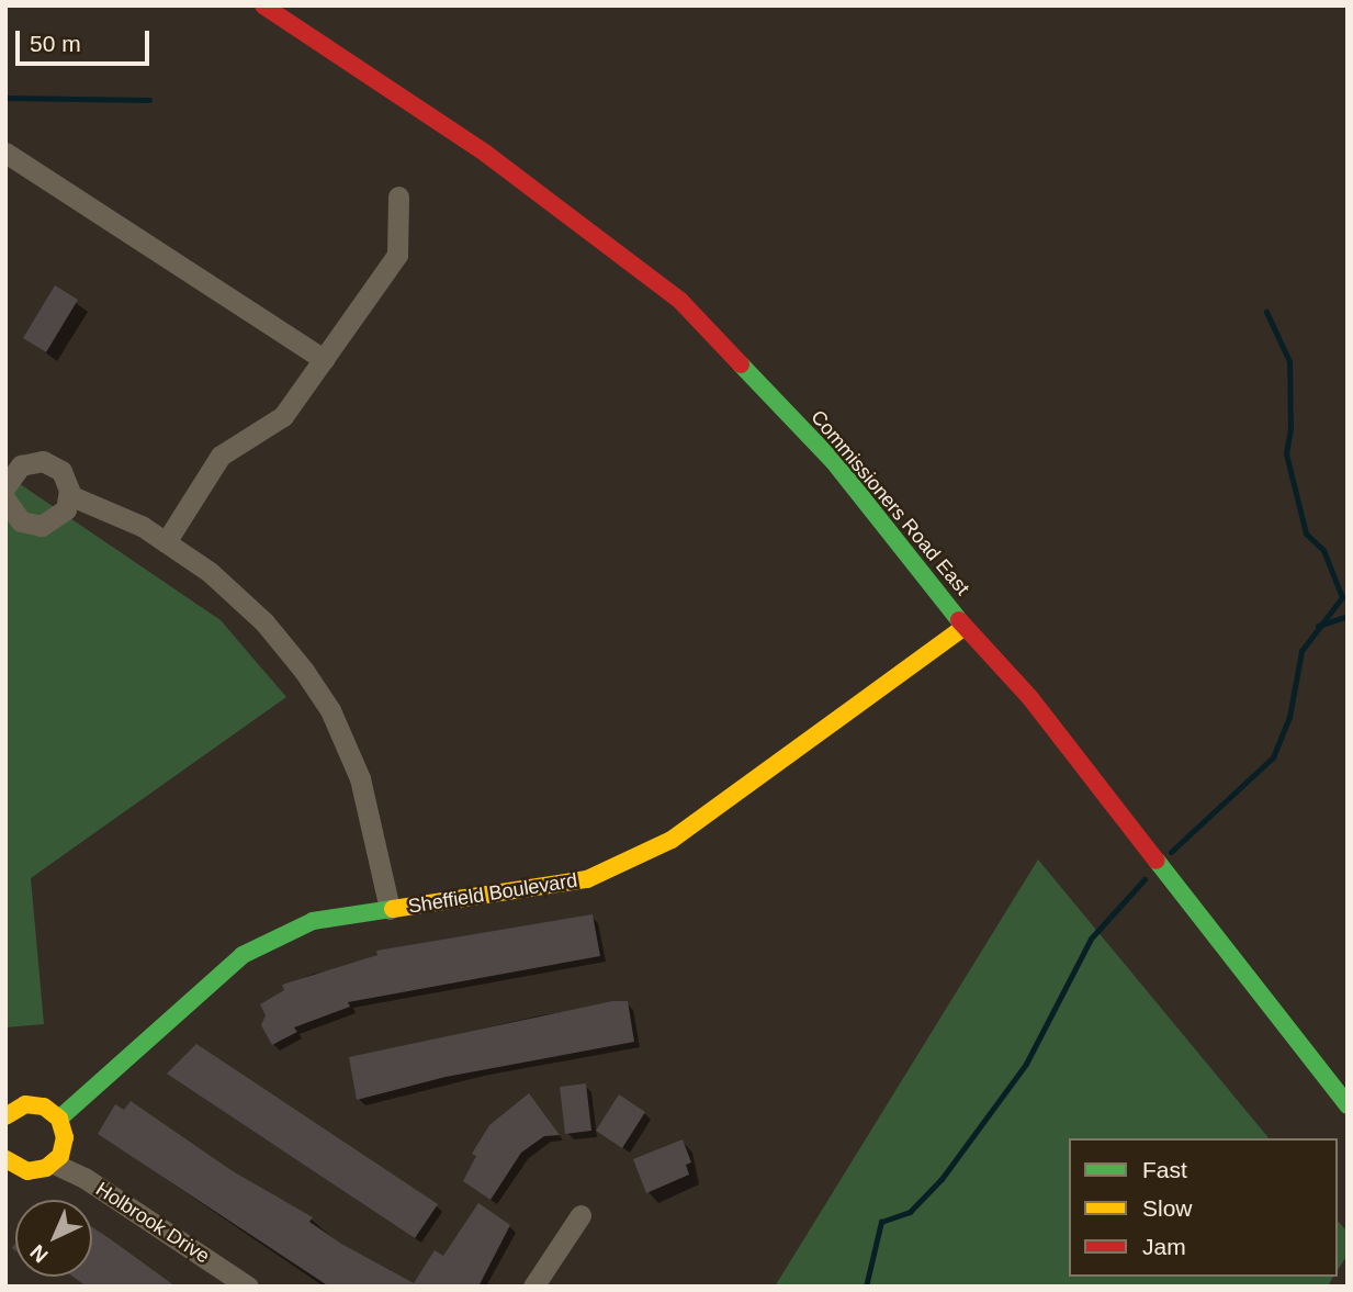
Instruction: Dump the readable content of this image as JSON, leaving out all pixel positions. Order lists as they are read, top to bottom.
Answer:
{
  "streets": {
    "main road": ["Commissioners Road East", "Sheffield Boulevard"],
    "street": ["Holbrook Drive"]
  },
  "crossings": [
    ["Commissioners Road East", "Sheffield Boulevard"]
  ],
  "legend": ["Fast", "Slow", "Jam"],
  "scale_bar": "50 m",
  "north": "bottom left"
}
